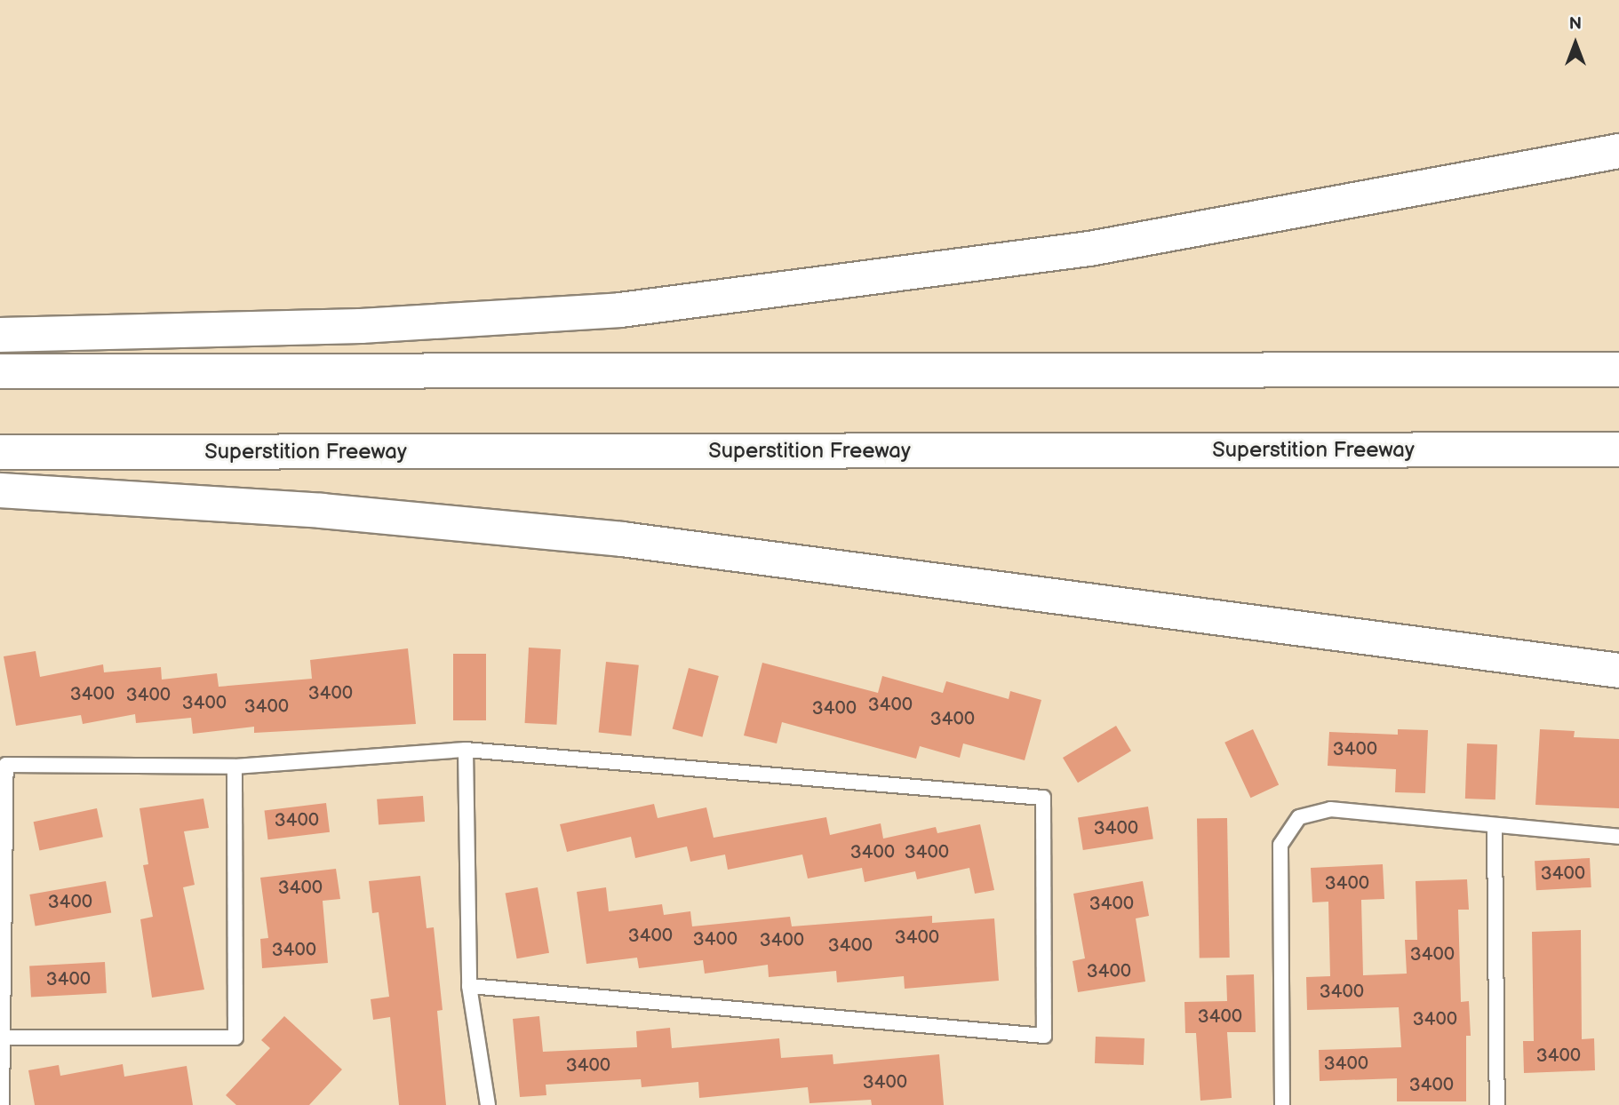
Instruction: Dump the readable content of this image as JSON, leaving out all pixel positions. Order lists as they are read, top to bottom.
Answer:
{
  "streets": {
    "highway": ["Superstition Freeway"]
  },
  "house_numbers": [
    "3400",
    "3400",
    "3400",
    "3400",
    "3400",
    "3400",
    "3400",
    "3400",
    "3400",
    "3400",
    "3400",
    "3400",
    "3400",
    "3400",
    "3400",
    "3400",
    "3400",
    "3400",
    "3400",
    "3400",
    "3400",
    "3400",
    "3400",
    "3400",
    "3400",
    "3400",
    "3400",
    "3400",
    "3400",
    "3400",
    "3400",
    "3400",
    "3400",
    "3400",
    "3400"
  ],
  "north": "top"
}
